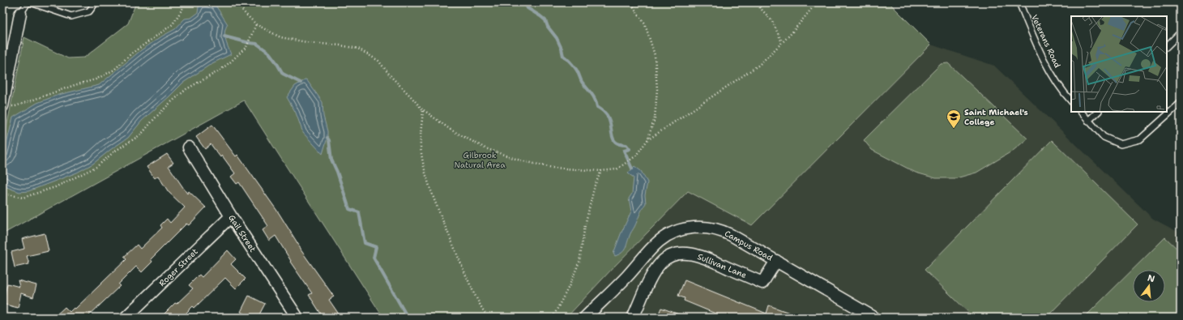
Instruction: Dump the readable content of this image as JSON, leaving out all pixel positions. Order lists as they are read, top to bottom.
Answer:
{
  "streets": {
    "street": [
      "Gail Street",
      "Campus Road",
      "Sullivan Lane",
      "Roger Street"
    ],
    "lane": ["Veterans Road"]
  },
  "crossings": [
    ["Gail Street", "Roger Street"],
    ["Campus Road", "Sullivan Lane"]
  ],
  "parks": ["Gilbrook Natural Area"],
  "places": {
    "school or university": ["Saint Michael's College"]
  },
  "north": "top"
}
